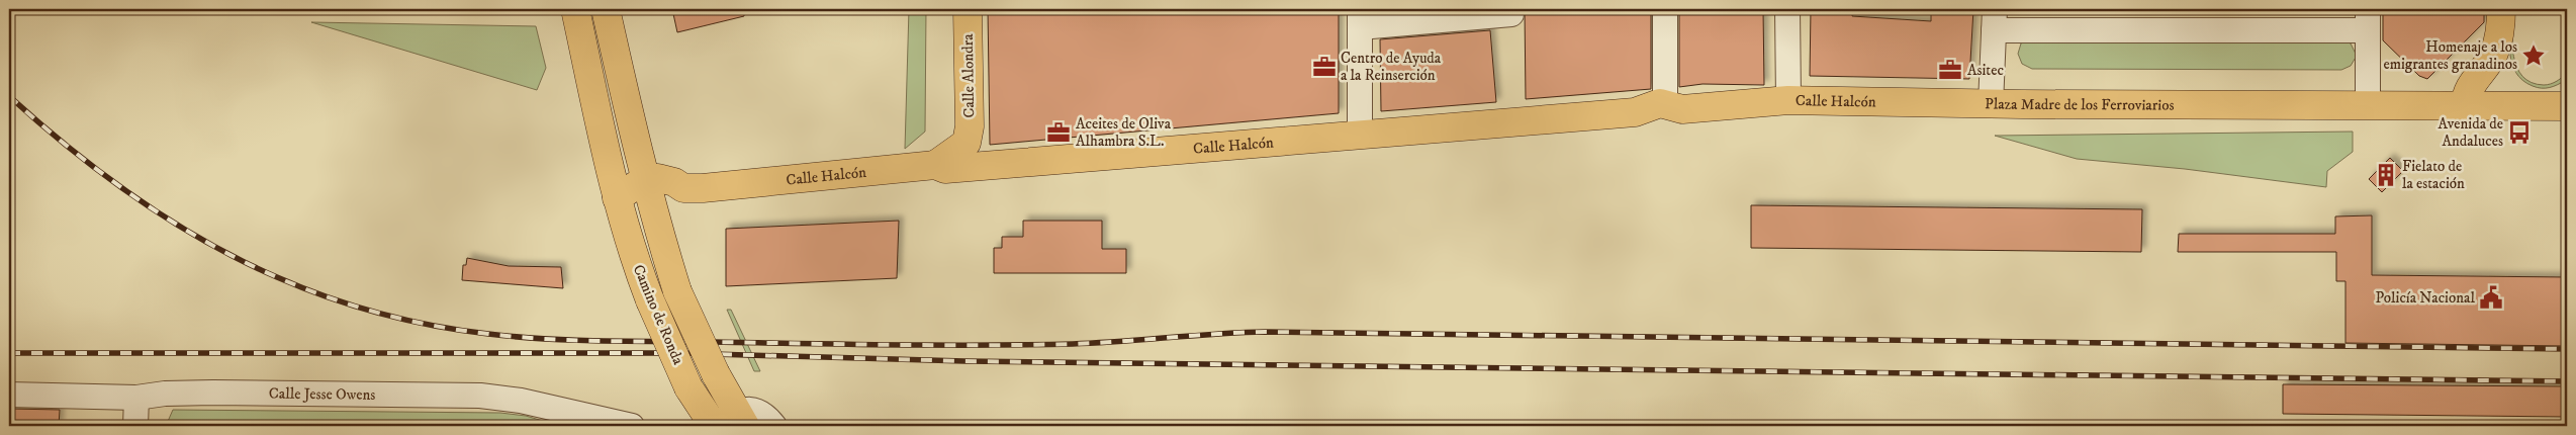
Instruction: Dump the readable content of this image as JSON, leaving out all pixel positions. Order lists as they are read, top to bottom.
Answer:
{
  "streets": {
    "main road": [
      "Calle Alondra",
      "Plaza Madre de los Ferroviarios",
      "Calle Halcón",
      "Camino de Ronda"
    ],
    "street": ["Calle Jesse Owens"]
  },
  "crossings": [
    ["Plaza Madre de los Ferroviarios", "Calle Halcón"],
    ["Calle Halcón", "Camino de Ronda"]
  ],
  "places": {
    "place": ["Homenaje a los emigrantes granadinos"],
    "office": ["Centro de Ayuda a la Reinserción", "Asitec", "Aceites de Oliva Alhambra S.L."],
    "bus stop": ["Avenida de Andaluces"],
    "building": ["Fielato de la estación"],
    "public building": ["Policía Nacional"]
  }
}
